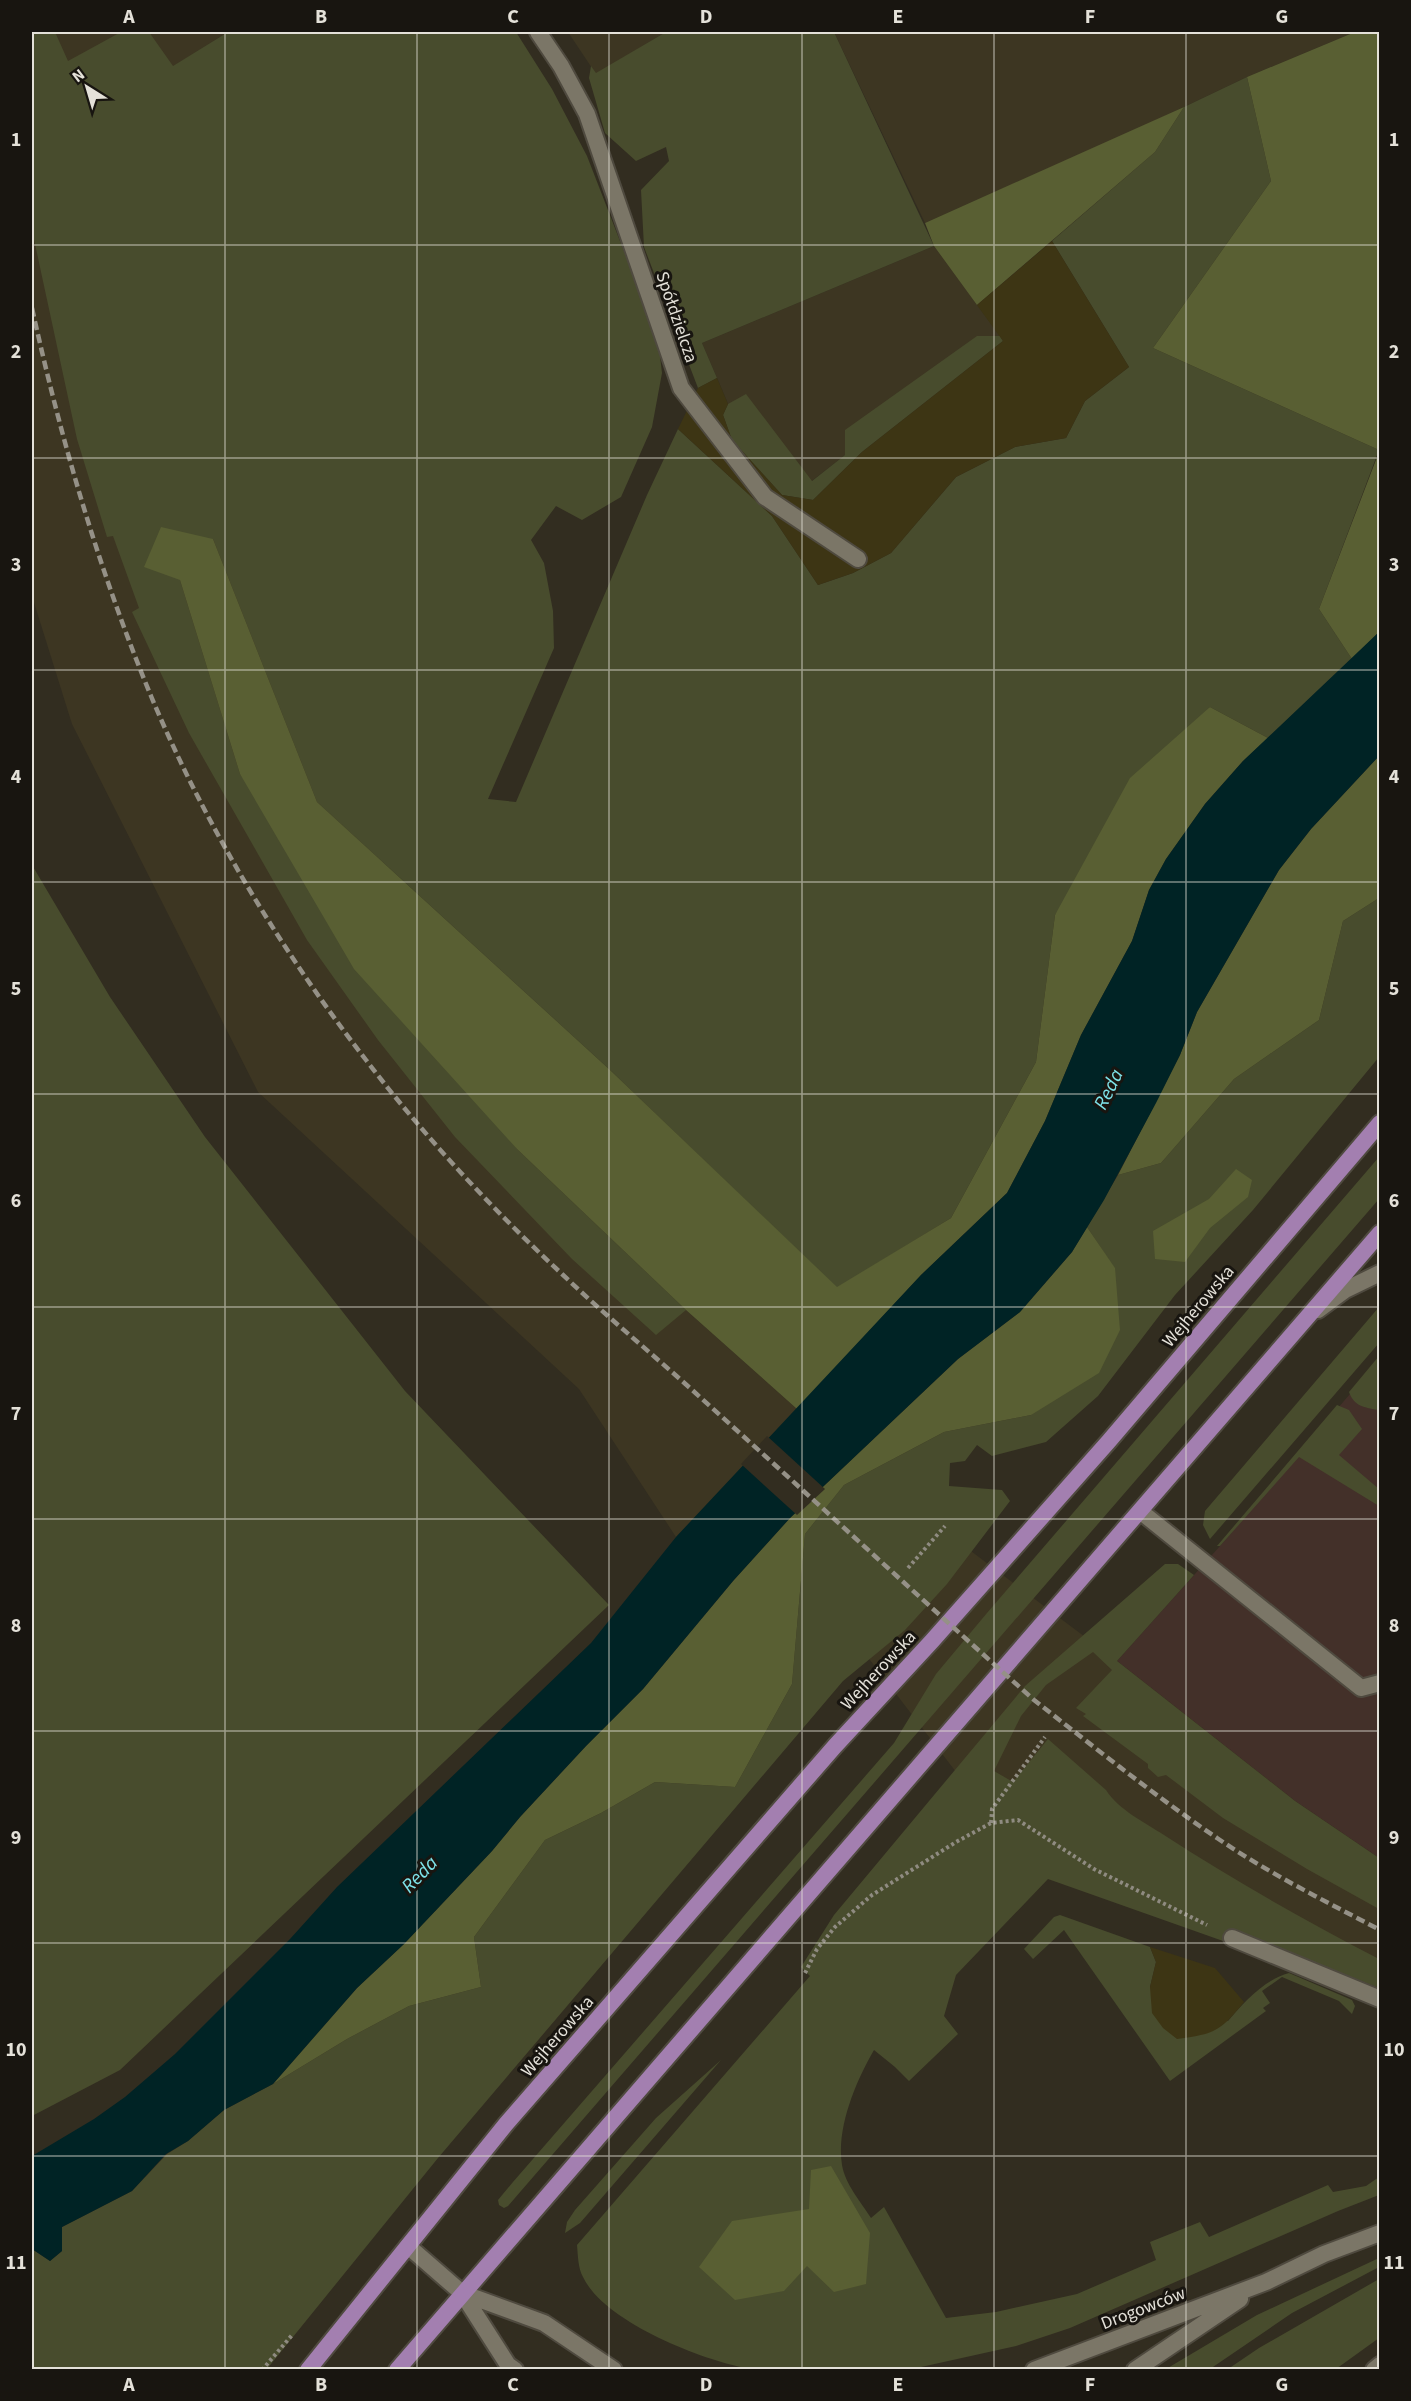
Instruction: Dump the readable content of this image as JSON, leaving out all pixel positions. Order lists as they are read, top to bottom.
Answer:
{
  "streets": {
    "main road": ["Wejherowska"],
    "street": ["Spółdzielcza", "Drogowców"]
  },
  "water": ["Reda"],
  "north": "top left",
  "grid": {
    "columns": [
      "A",
      "B",
      "C",
      "D",
      "E",
      "F",
      "G"
    ],
    "rows": [
      "1",
      "2",
      "3",
      "4",
      "5",
      "6",
      "7",
      "8",
      "9",
      "10",
      "11"
    ]
  }
}
